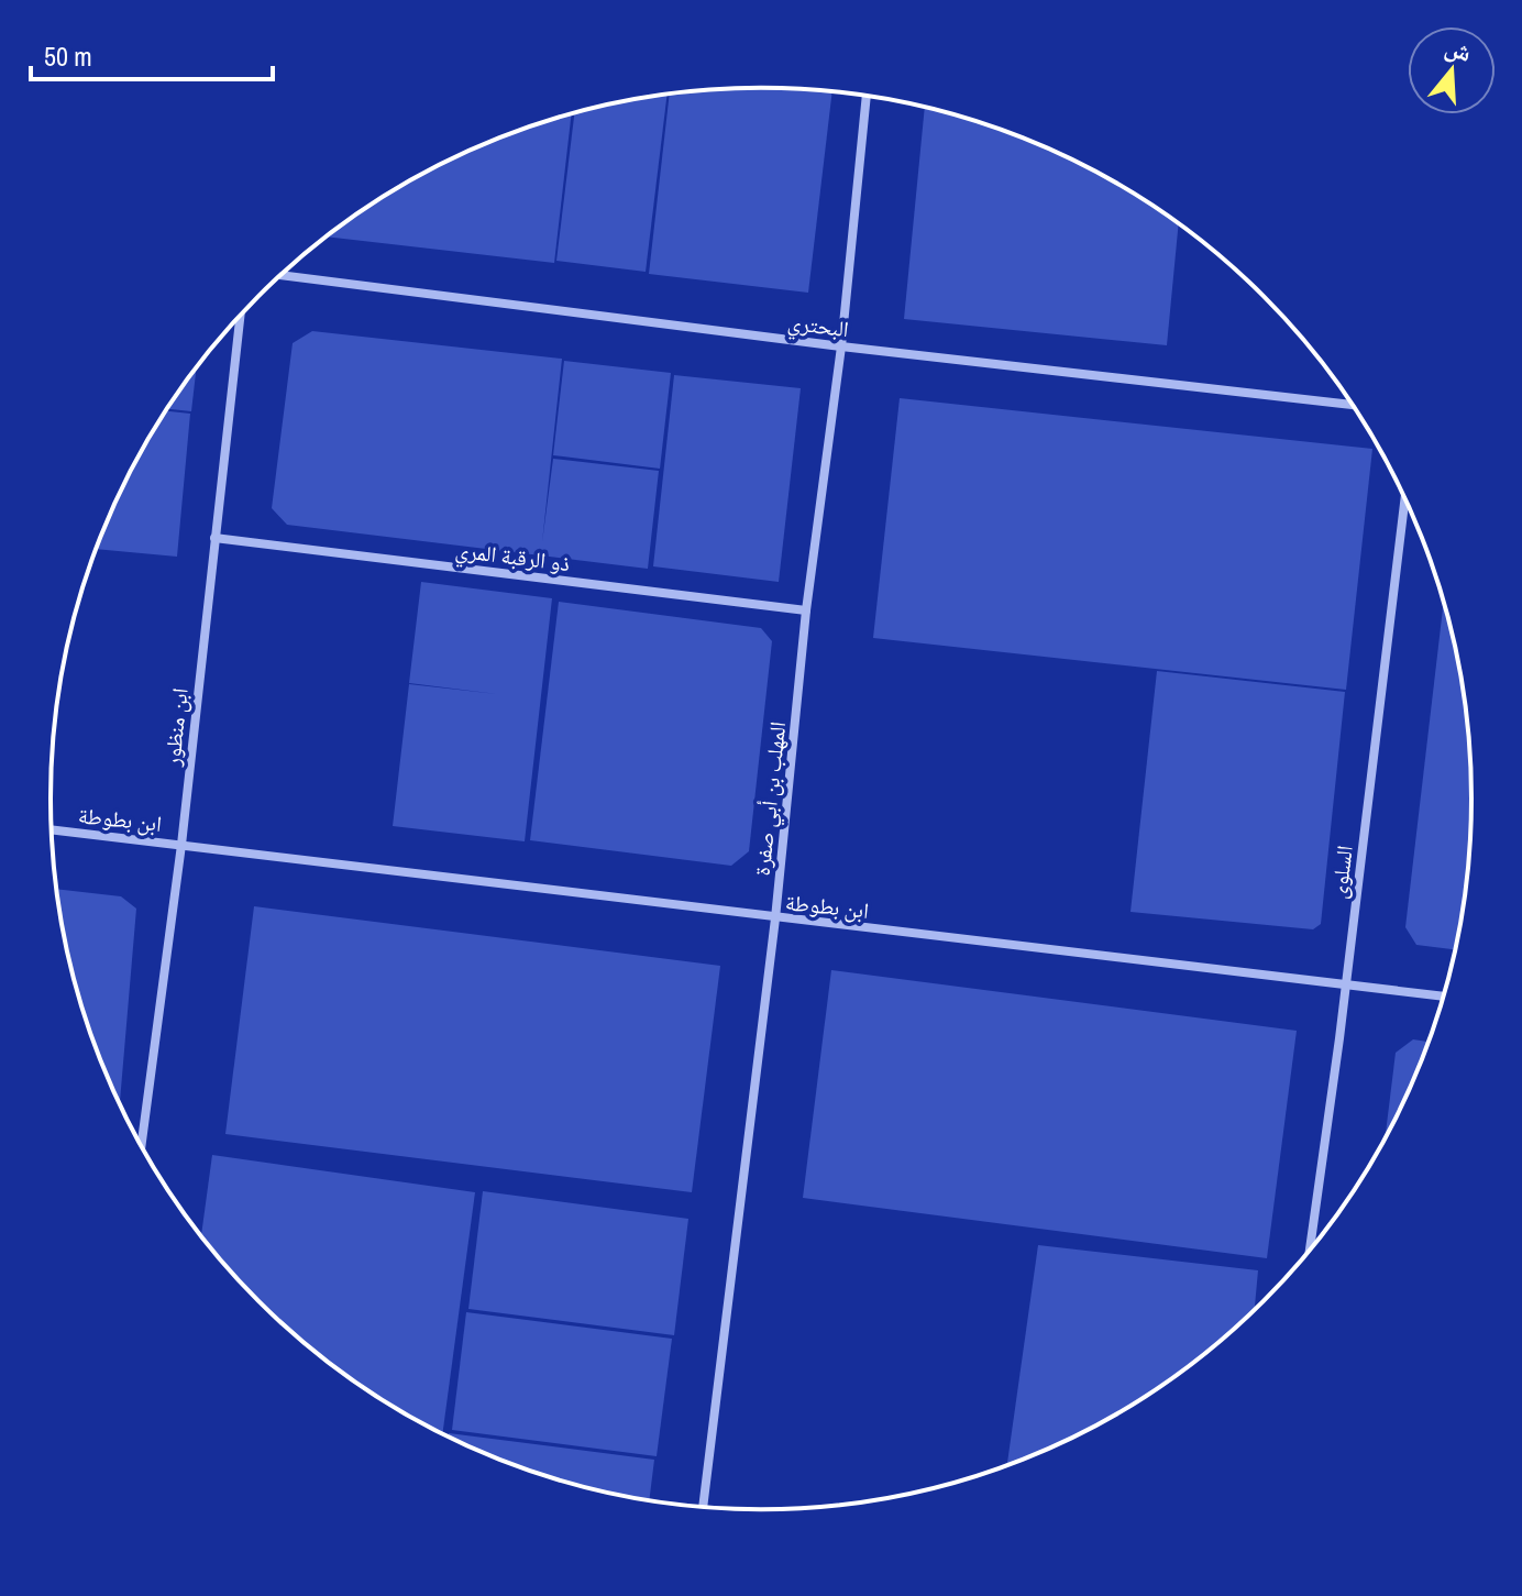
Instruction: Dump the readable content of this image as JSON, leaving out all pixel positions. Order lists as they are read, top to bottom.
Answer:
{
  "streets": {
    "street": [
      "البحتري",
      "ذو الرقبة المري",
      "ابن منظور",
      "المهلب بن أبي صفرة",
      "ابن بطوطة",
      "السلوى"
    ]
  },
  "crossings": [
    ["البحتري", "المهلب بن أبي صفرة"],
    ["ذو الرقبة المري", "ابن منظور"],
    ["ذو الرقبة المري", "المهلب بن أبي صفرة"],
    ["ابن منظور", "ابن بطوطة"],
    ["المهلب بن أبي صفرة", "ابن بطوطة"],
    ["ابن بطوطة", "السلوى"]
  ],
  "scale_bar": "50 m",
  "north": "top"
}
